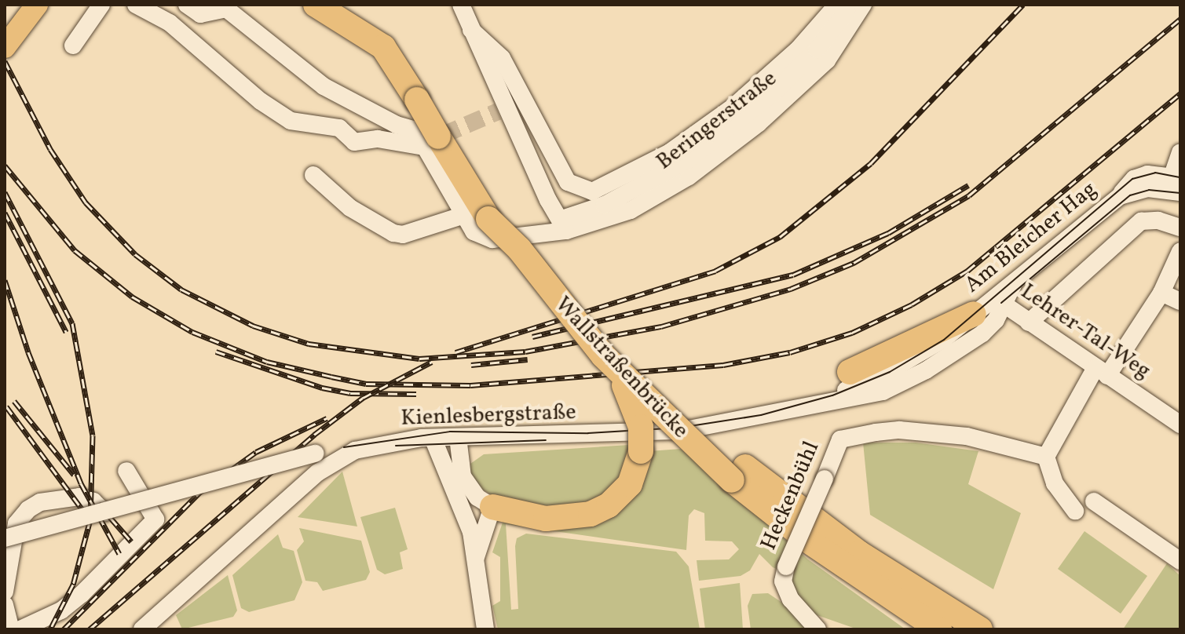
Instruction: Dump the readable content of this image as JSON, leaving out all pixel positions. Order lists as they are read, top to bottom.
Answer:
{
  "streets": {
    "highway": ["Wallstraßenbrücke"],
    "street": [
      "Beringerstraße",
      "Am Bleicher Hag",
      "Lehrer-Tal-Weg",
      "Kienlesbergstraße",
      "Heckenbühl"
    ]
  },
  "crossings": [
    ["Beringerstraße", "Wallstraßenbrücke"],
    ["Am Bleicher Hag", "Lehrer-Tal-Weg"],
    ["Am Bleicher Hag", "Kienlesbergstraße"],
    ["Lehrer-Tal-Weg", "Kienlesbergstraße"]
  ]
}
